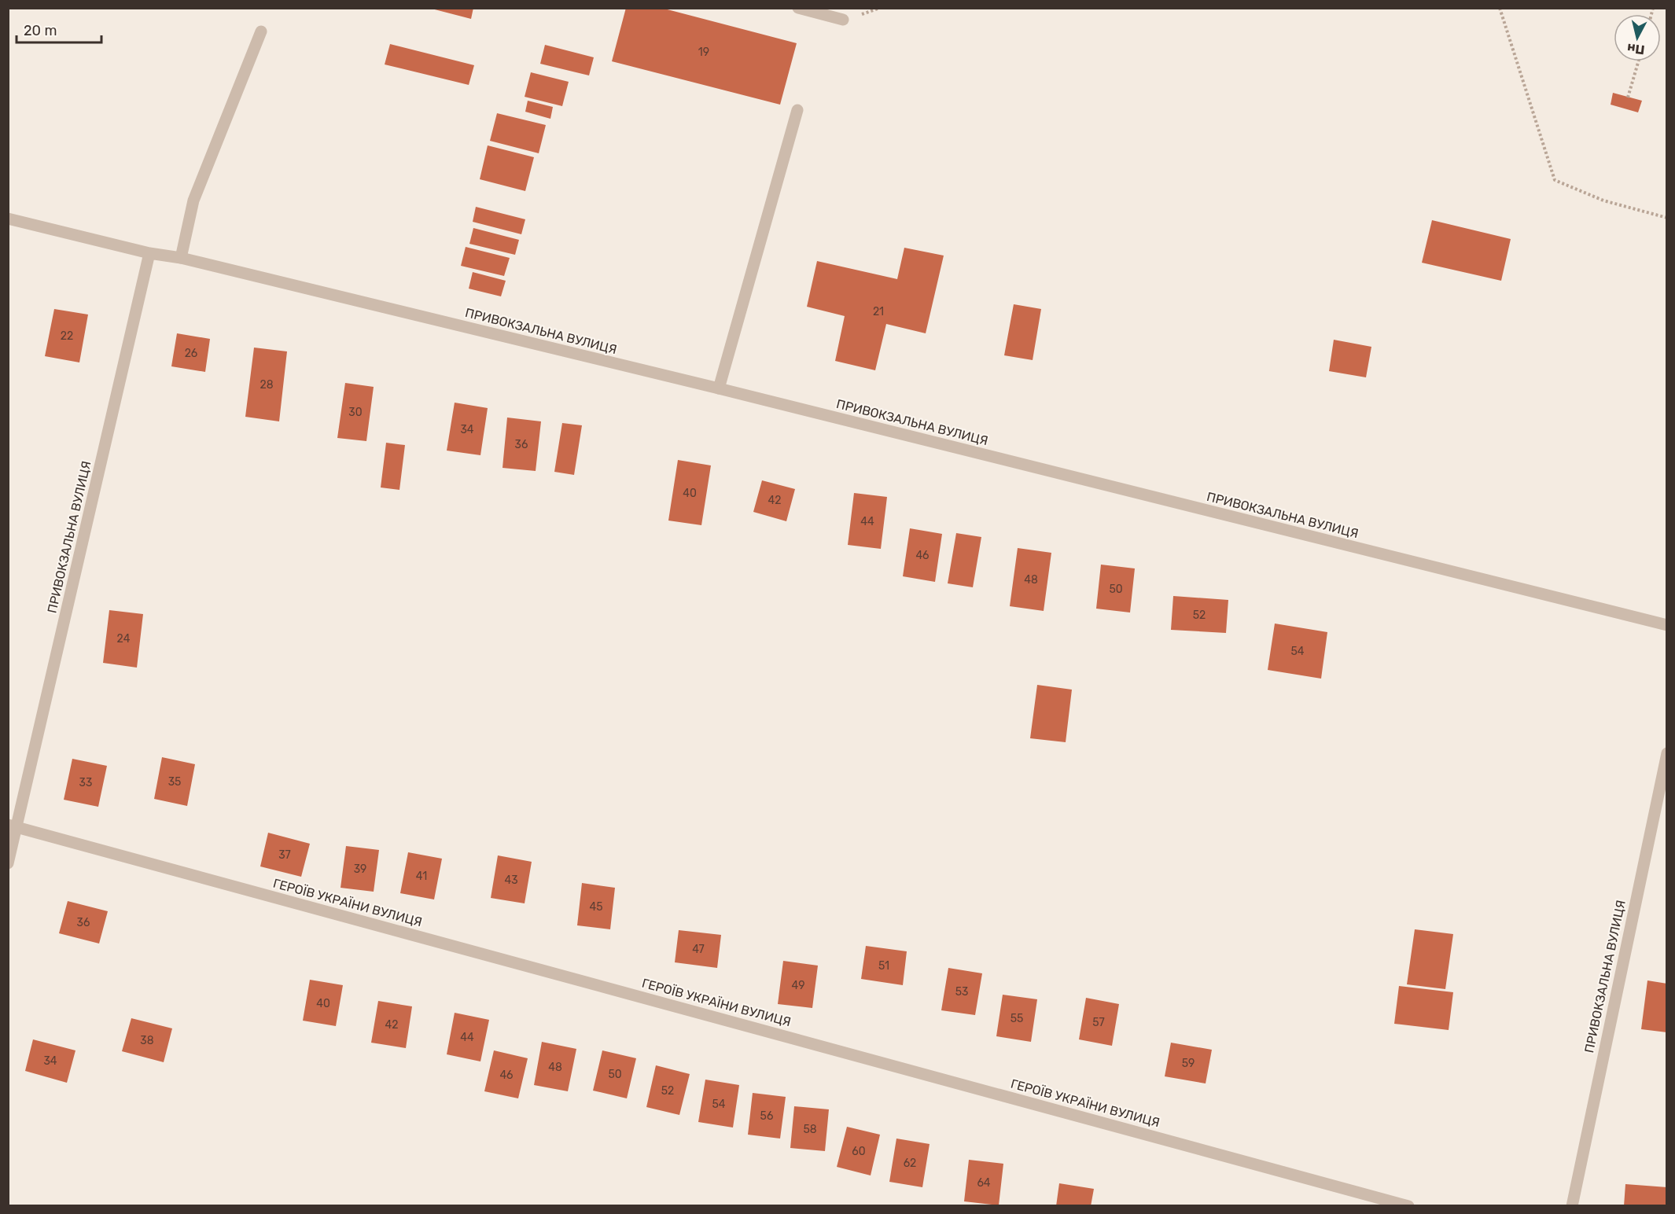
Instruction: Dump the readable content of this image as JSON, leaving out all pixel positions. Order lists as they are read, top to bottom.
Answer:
{
  "streets": {
    "street": ["ПРИВОКЗАЛЬНА ВУЛИЦЯ", "ГЕРОЇВ УКРАЇНИ ВУЛИЦЯ"]
  },
  "crossings": [
    ["ПРИВОКЗАЛЬНА ВУЛИЦЯ", "ГЕРОЇВ УКРАЇНИ ВУЛИЦЯ"]
  ],
  "house_numbers": [
    "19",
    "21",
    "22",
    "26",
    "28",
    "30",
    "34",
    "36",
    "40",
    "42",
    "44",
    "46",
    "48",
    "50",
    "52",
    "24",
    "54",
    "35",
    "33",
    "37",
    "39",
    "41",
    "43",
    "45",
    "36",
    "47",
    "51",
    "49",
    "53",
    "40",
    "55",
    "57",
    "42",
    "44",
    "38",
    "34",
    "59",
    "48",
    "50",
    "46",
    "52",
    "54",
    "56",
    "58",
    "60",
    "62",
    "64"
  ],
  "scale_bar": "20 m",
  "north": "bottom"
}
